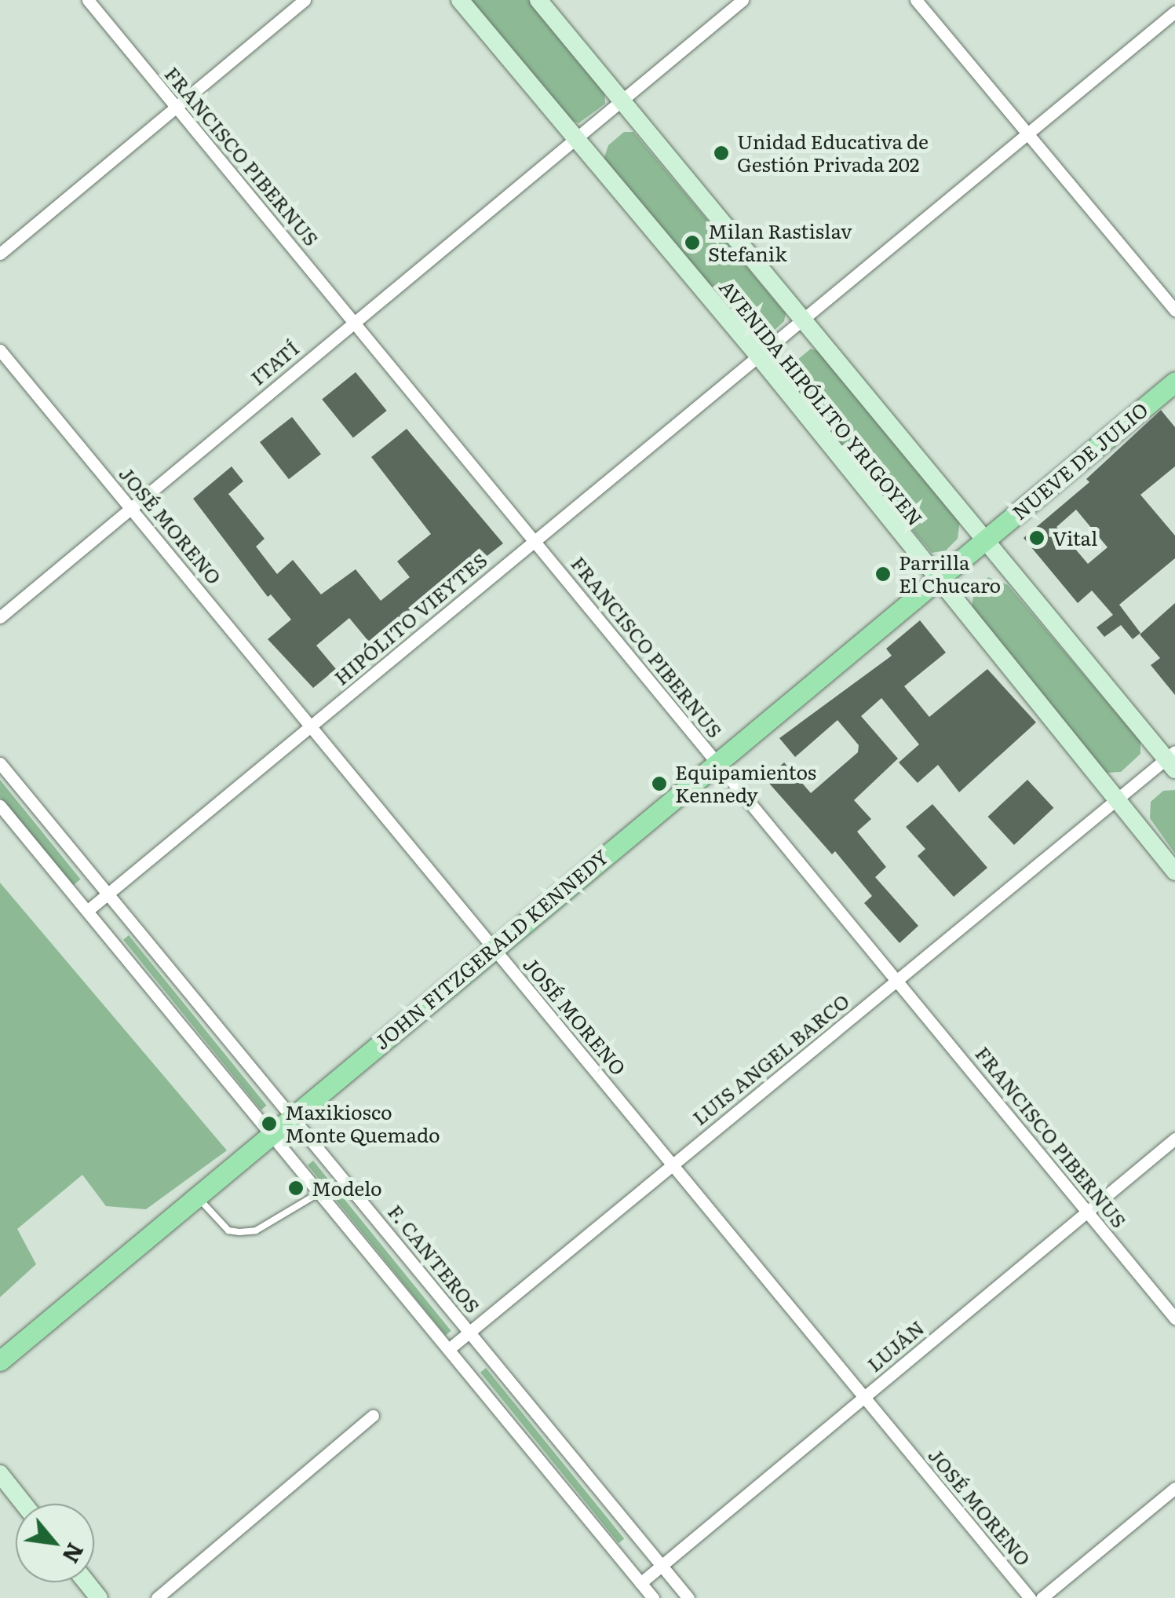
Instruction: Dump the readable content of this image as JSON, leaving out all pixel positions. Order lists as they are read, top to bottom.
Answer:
{
  "streets": {
    "main road": ["AVENIDA HIPÓLITO YRIGOYEN", "NUEVE DE JULIO", "JOHN FITZGERALD KENNEDY"],
    "street": [
      "FRANCISCO PIBERNUS",
      "ITATÍ",
      "JOSÉ MORENO",
      "HIPÓLITO VIEYTES",
      "LUIS ANGEL BARCO",
      "F. CANTEROS",
      "LUJÁN"
    ]
  },
  "crossings": [
    ["FRANCISCO PIBERNUS", "ITATÍ"],
    ["FRANCISCO PIBERNUS", "HIPÓLITO VIEYTES"],
    ["FRANCISCO PIBERNUS", "JOHN FITZGERALD KENNEDY"],
    ["FRANCISCO PIBERNUS", "LUIS ANGEL BARCO"],
    ["FRANCISCO PIBERNUS", "LUJÁN"],
    ["ITATÍ", "AVENIDA HIPÓLITO YRIGOYEN"],
    ["ITATÍ", "JOSÉ MORENO"],
    ["AVENIDA HIPÓLITO YRIGOYEN", "NUEVE DE JULIO"],
    ["AVENIDA HIPÓLITO YRIGOYEN", "HIPÓLITO VIEYTES"],
    ["AVENIDA HIPÓLITO YRIGOYEN", "JOHN FITZGERALD KENNEDY"],
    ["AVENIDA HIPÓLITO YRIGOYEN", "LUIS ANGEL BARCO"],
    ["NUEVE DE JULIO", "JOHN FITZGERALD KENNEDY"],
    ["JOSÉ MORENO", "HIPÓLITO VIEYTES"],
    ["JOSÉ MORENO", "JOHN FITZGERALD KENNEDY"],
    ["JOSÉ MORENO", "LUIS ANGEL BARCO"],
    ["JOSÉ MORENO", "LUJÁN"],
    ["HIPÓLITO VIEYTES", "F. CANTEROS"],
    ["JOHN FITZGERALD KENNEDY", "F. CANTEROS"],
    ["LUIS ANGEL BARCO", "F. CANTEROS"],
    ["F. CANTEROS", "LUJÁN"]
  ],
  "places": [
    "Unidad Educativa de Gestión Privada 202",
    "Milan Rastislav Stefanik",
    "Vital",
    "Parrilla El Chucaro",
    "Equipamientos Kennedy",
    "Maxikiosco Monte Quemado",
    "Modelo"
  ],
  "north": "bottom right"
}
